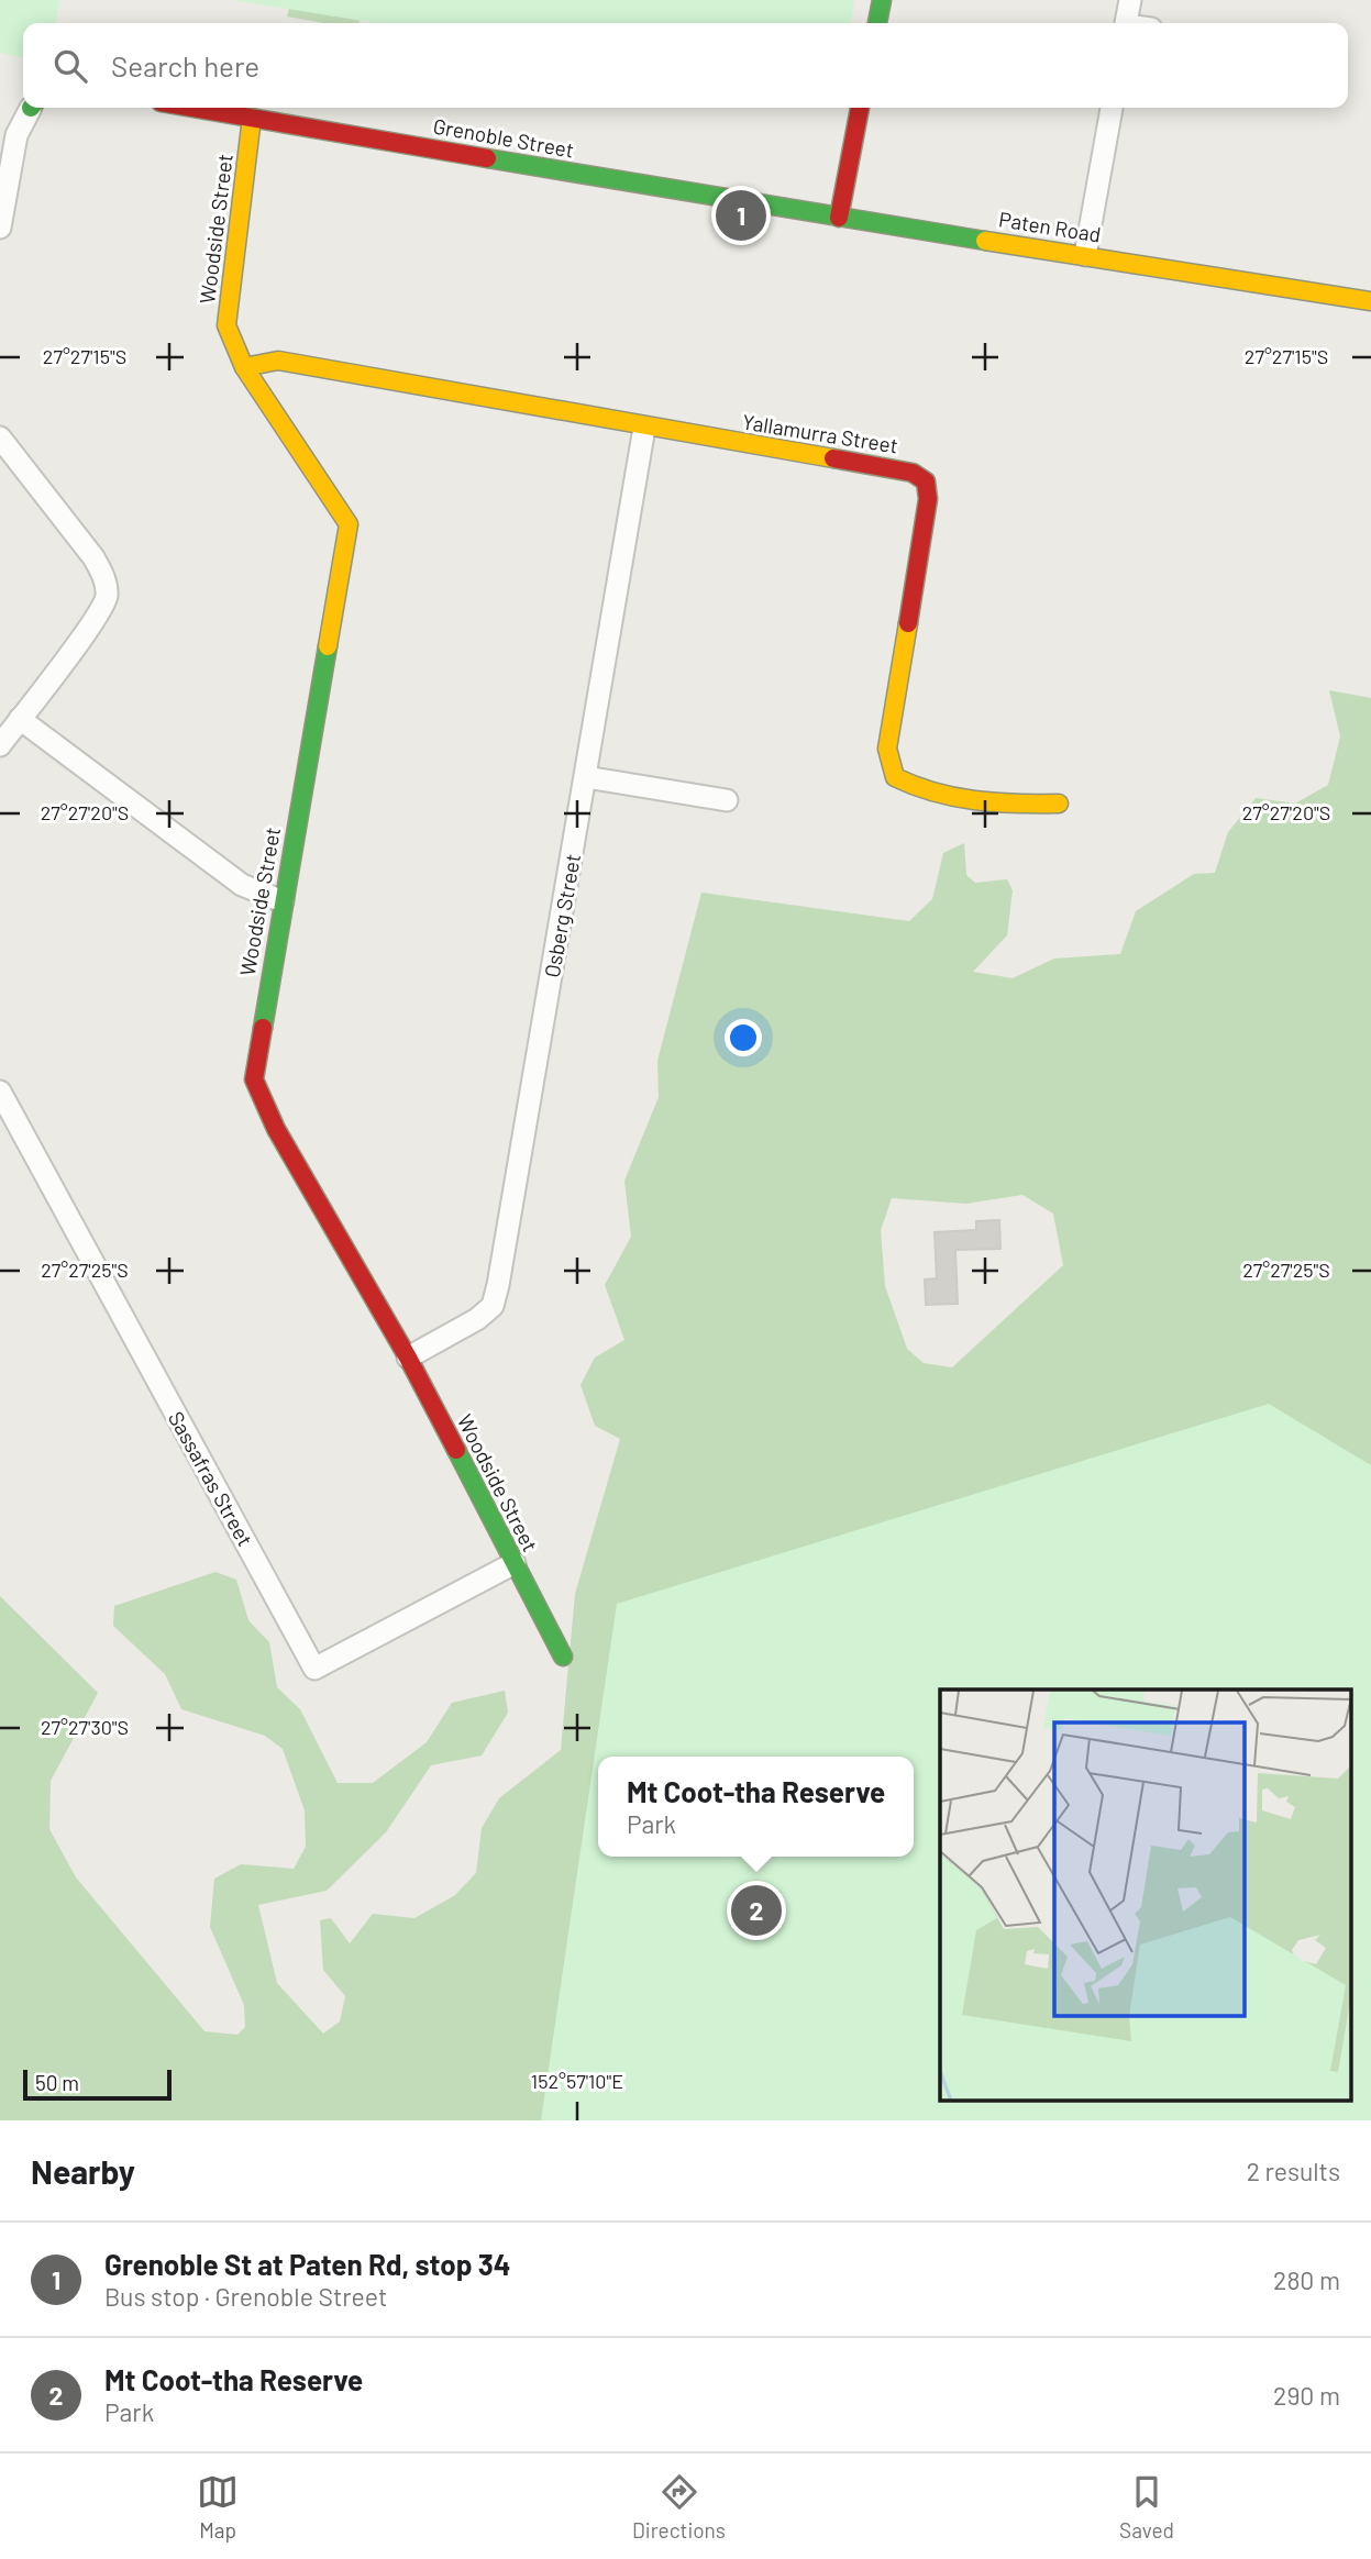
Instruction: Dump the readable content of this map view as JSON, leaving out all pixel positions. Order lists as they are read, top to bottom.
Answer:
{
  "streets": {
    "street": [
      "Grenoble Street",
      "Paten Road",
      "Woodside Street",
      "Yallamurra Street",
      "Osberg Street",
      "Sassafras Street"
    ]
  },
  "crossings": [
    ["Grenoble Street", "Paten Road"],
    ["Grenoble Street", "Woodside Street"],
    ["Woodside Street", "Yallamurra Street"],
    ["Woodside Street", "Osberg Street"],
    ["Woodside Street", "Sassafras Street"],
    ["Yallamurra Street", "Osberg Street"]
  ],
  "scale_bar": "50 m",
  "page": {
    "search": "Search here",
    "pins": ["1", "2"],
    "popup": ["Mt Coot-tha Reserve", "Park"],
    "scale": "50 m",
    "heading": ["Nearby", "2 results"],
    "list": [
      {
        "mark": "1",
        "name": "Grenoble St at Paten Rd, stop 34",
        "note": "Bus stop · Grenoble Street",
        "value": "280 m"
      },
      {
        "mark": "2",
        "name": "Mt Coot-tha Reserve",
        "note": "Park",
        "value": "290 m"
      }
    ],
    "nav": ["Map", "Directions", "Saved"]
  },
  "coordinates": [
    "27°27'15\"S",
    "27°27'20\"S",
    "27°27'25\"S",
    "27°27'30\"S",
    "152°57'10\"E"
  ]
}
